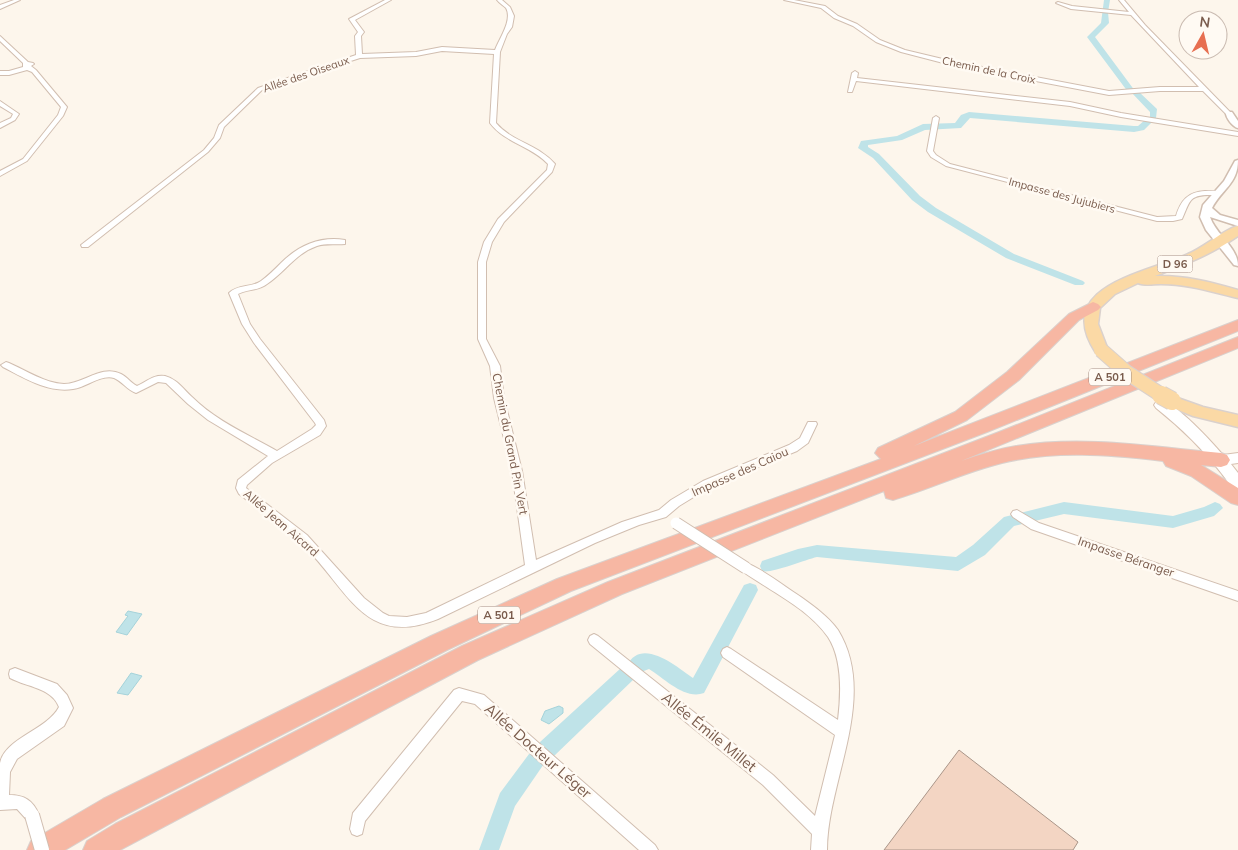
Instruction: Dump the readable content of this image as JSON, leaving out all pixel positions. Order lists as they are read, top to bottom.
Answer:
{
  "streets": {
    "highway": ["A 501"],
    "main road": ["D 96"],
    "street": [
      "Chemin de la Croix",
      "Allée des Oiseaux",
      "Impasse des Jujubiers",
      "Chemin du Grand Pin Vert",
      "Impasse des Caiou",
      "Allée Jean Aicard",
      "Impasse Béranger",
      "Allée Émile Millet",
      "Allée Docteur Léger"
    ]
  },
  "crossings": [
    ["Allée des Oiseaux", "Chemin du Grand Pin Vert"],
    ["Chemin du Grand Pin Vert", "Allée Jean Aicard"],
    ["Impasse des Caiou", "Allée Jean Aicard"]
  ],
  "north": "top"
}
